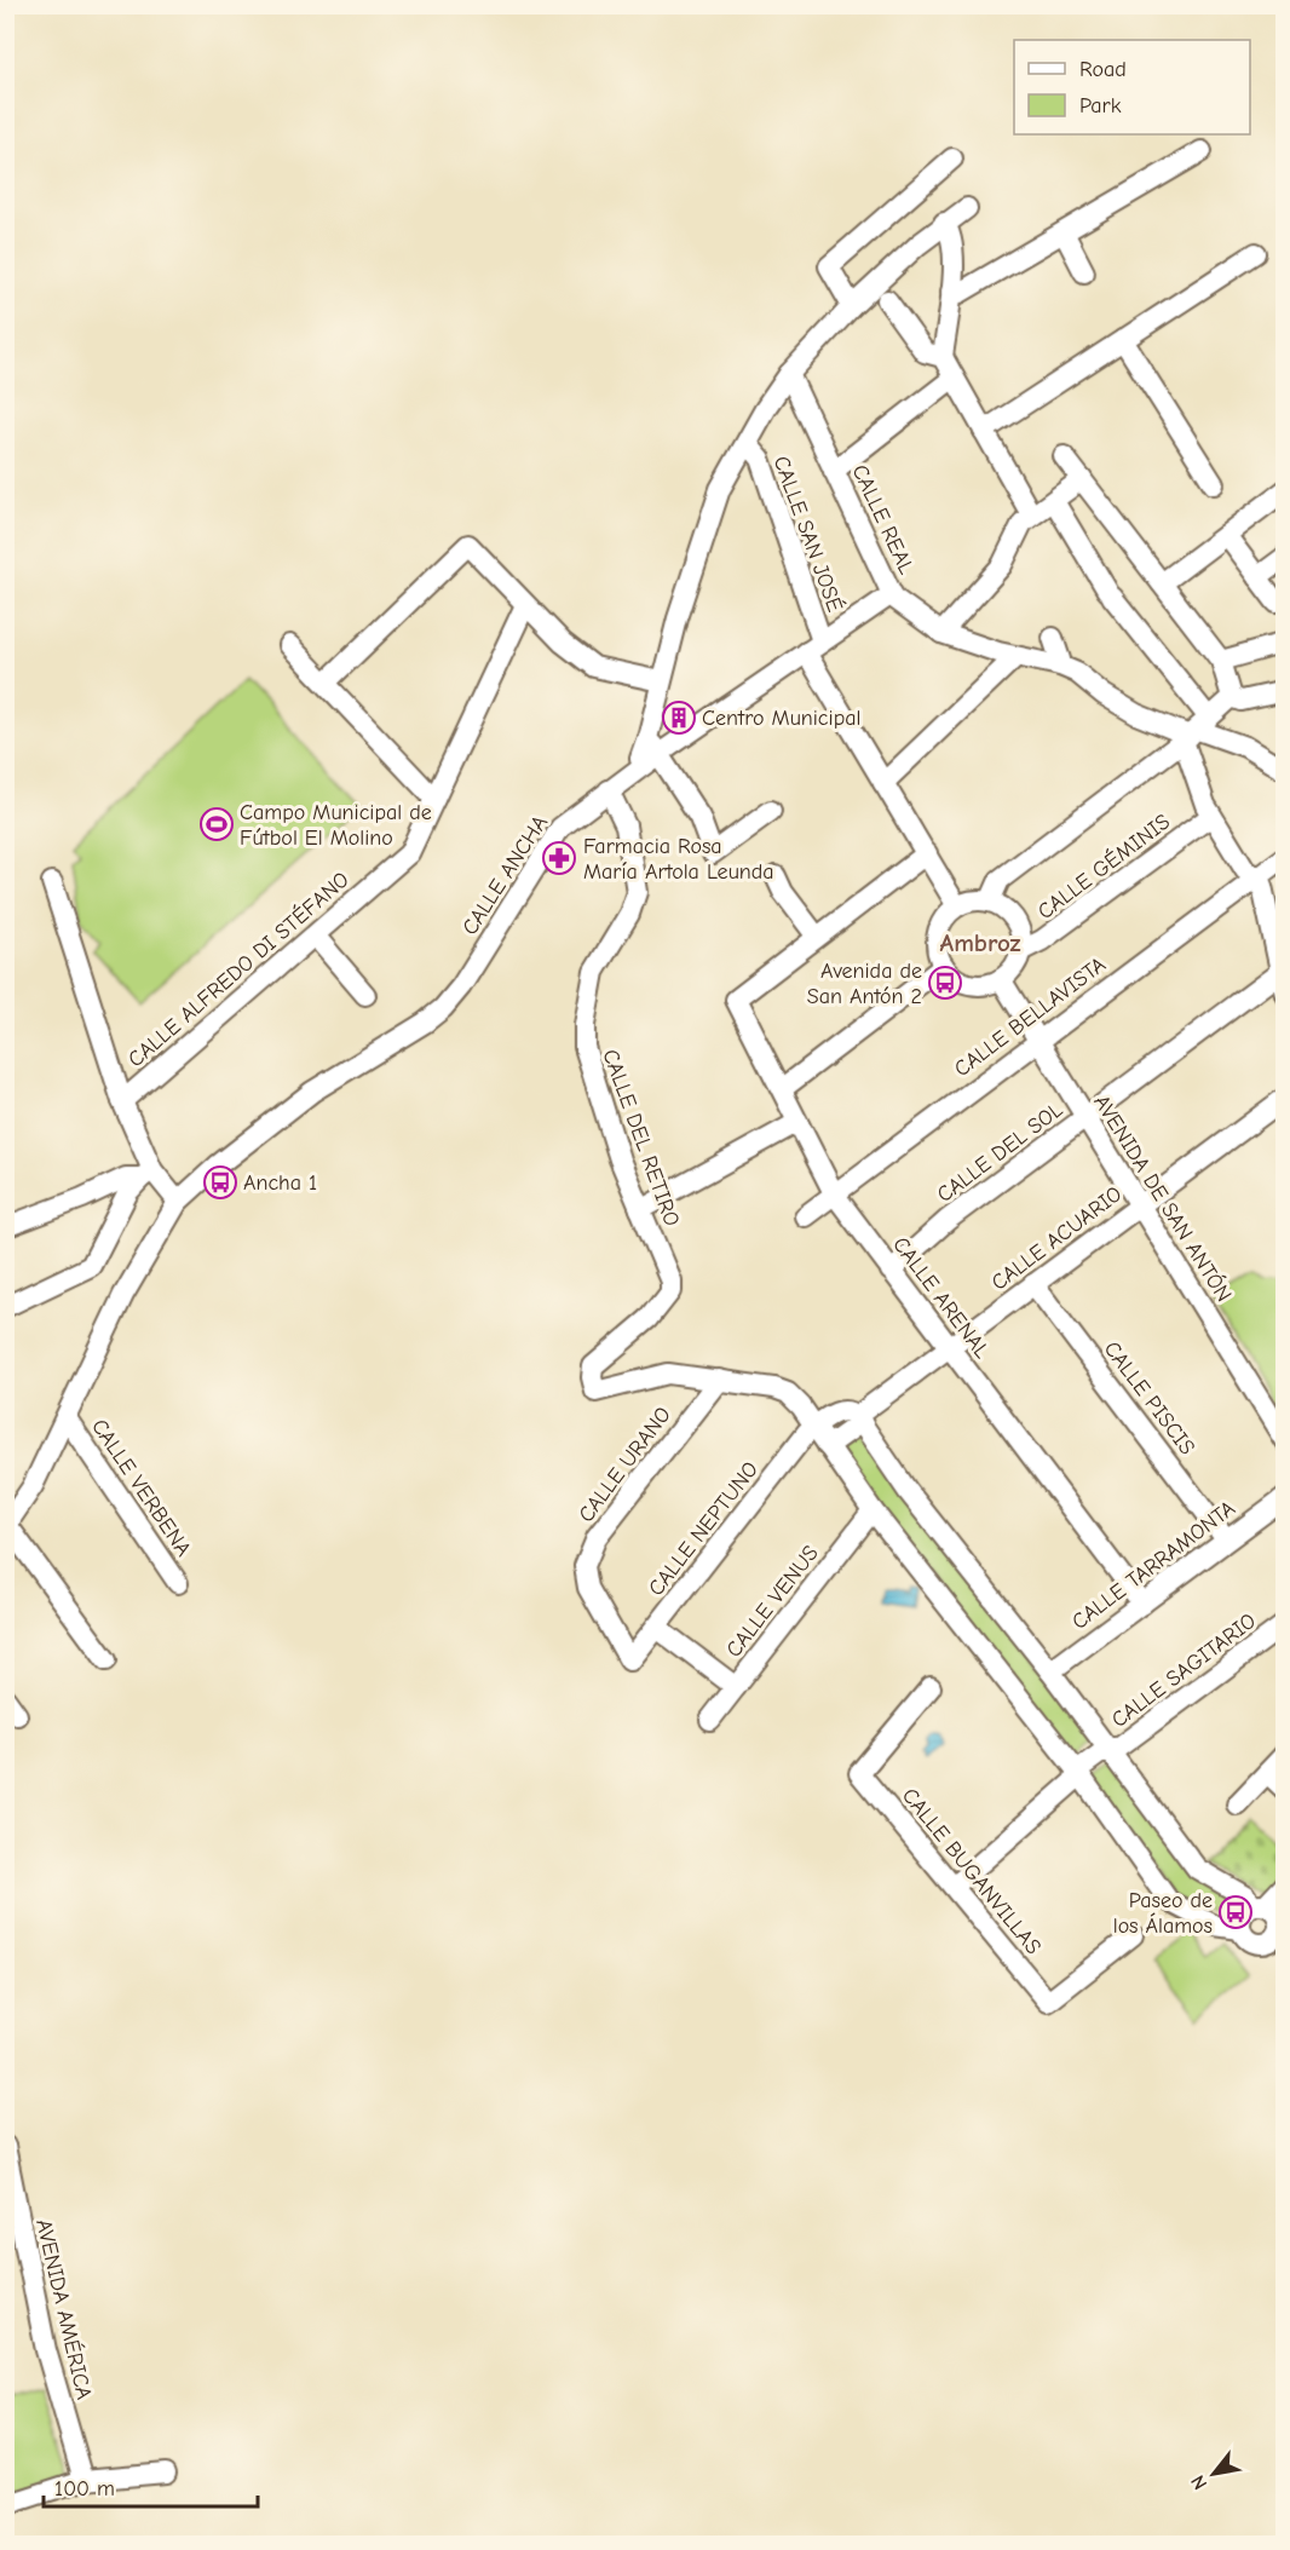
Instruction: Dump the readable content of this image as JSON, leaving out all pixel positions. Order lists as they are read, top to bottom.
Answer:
{
  "streets": {
    "street": [
      "CALLE REAL",
      "CALLE SAN JOSÉ",
      "CALLE GÉMINIS",
      "CALLE ANCHA",
      "CALLE ALFREDO DI STÉFANO",
      "CALLE BELLAVISTA",
      "CALLE DEL RETIRO",
      "CALLE DEL SOL",
      "AVENIDA DE SAN ANTÓN",
      "CALLE ACUARIO",
      "CALLE ARENAL",
      "CALLE PISCIS",
      "CALLE URANO",
      "CALLE VERBENA",
      "CALLE NEPTUNO",
      "CALLE TARRAMONTA",
      "CALLE VENUS",
      "CALLE SAGITARIO",
      "CALLE BUGANVILLAS",
      "AVENIDA AMÉRICA"
    ]
  },
  "crossings": [
    ["CALLE REAL", "CALLE ANCHA"],
    ["CALLE SAN JOSÉ", "CALLE ANCHA"],
    ["CALLE GÉMINIS", "AVENIDA DE SAN ANTÓN"],
    ["CALLE ANCHA", "CALLE DEL RETIRO"],
    ["CALLE ANCHA", "CALLE VERBENA"],
    ["CALLE BELLAVISTA", "AVENIDA DE SAN ANTÓN"],
    ["CALLE BELLAVISTA", "CALLE ARENAL"],
    ["CALLE DEL RETIRO", "CALLE URANO"],
    ["CALLE DEL SOL", "AVENIDA DE SAN ANTÓN"],
    ["CALLE DEL SOL", "CALLE ARENAL"],
    ["AVENIDA DE SAN ANTÓN", "CALLE ACUARIO"],
    ["CALLE ACUARIO", "CALLE ARENAL"],
    ["CALLE ACUARIO", "CALLE PISCIS"],
    ["CALLE ACUARIO", "CALLE NEPTUNO"],
    ["CALLE ARENAL", "CALLE TARRAMONTA"],
    ["CALLE PISCIS", "CALLE TARRAMONTA"],
    ["CALLE URANO", "CALLE NEPTUNO"]
  ],
  "districts": ["Ambroz"],
  "places": {
    "building": ["Centro Municipal"],
    "sports": ["Campo Municipal de Fútbol El Molino"],
    "pharmacy": ["Farmacia Rosa María Artola Leunda"],
    "bus stop": ["Avenida de San Antón 2", "Ancha 1", "Paseo de los Álamos"]
  },
  "legend": ["Road", "Park"],
  "scale_bar": "100 m",
  "north": "bottom left"
}
